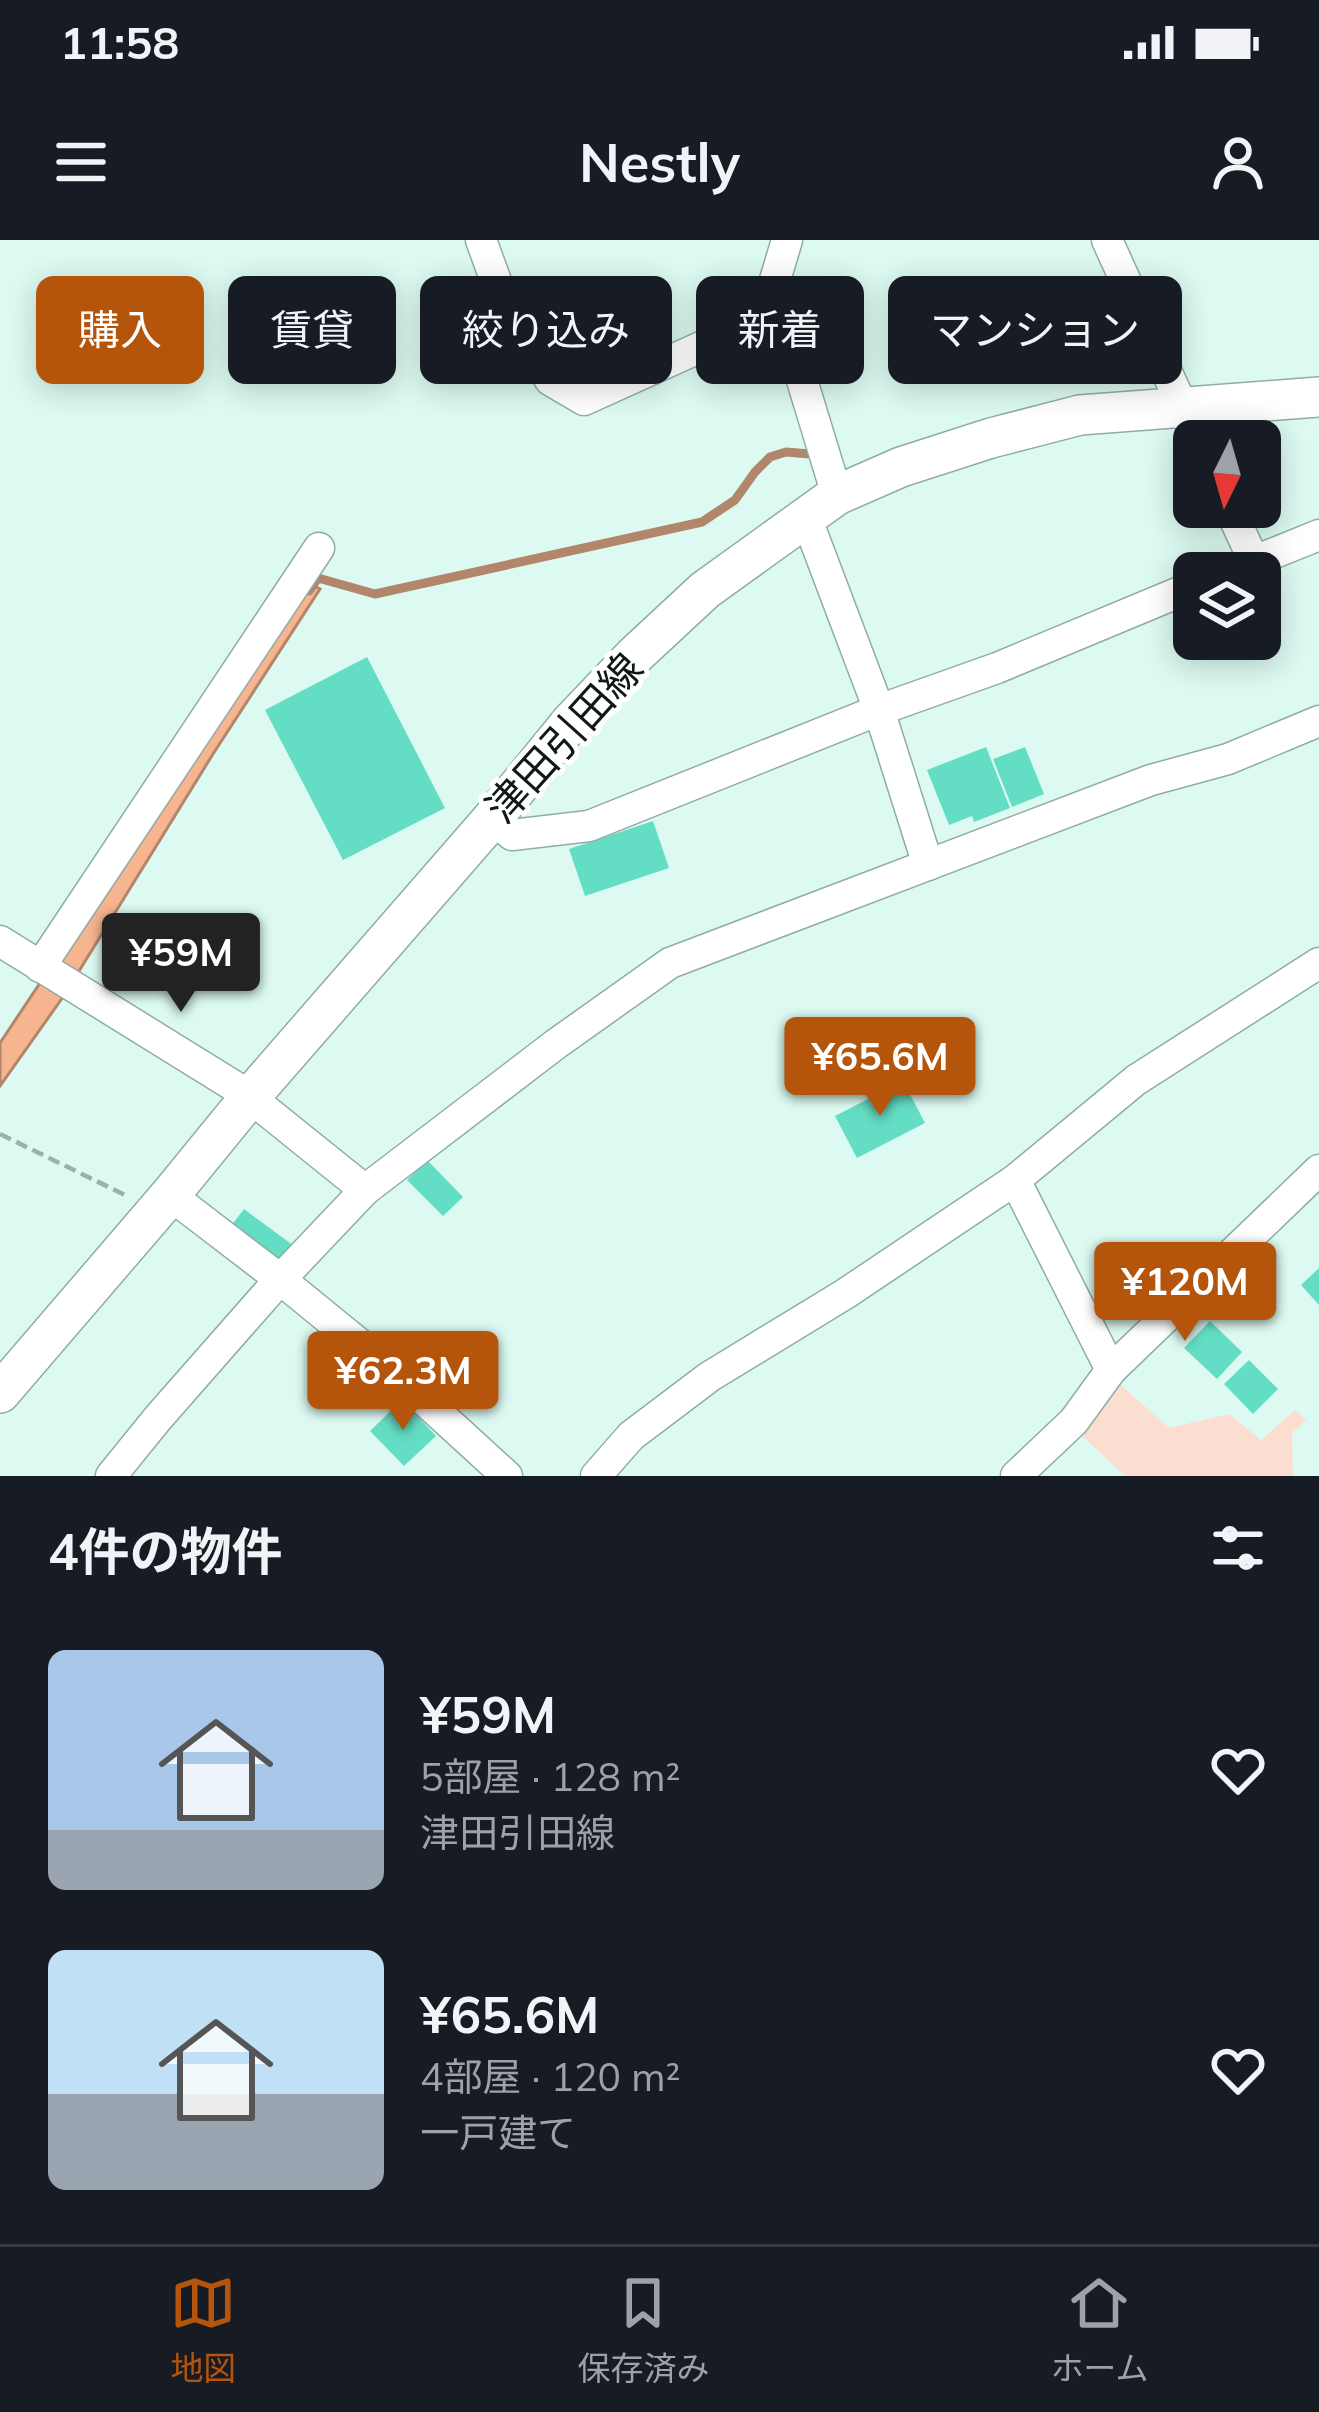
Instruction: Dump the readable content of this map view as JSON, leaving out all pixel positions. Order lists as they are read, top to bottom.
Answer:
{
  "streets": {
    "main road": ["津田引田線"]
  },
  "north": "bottom",
  "page": {
    "status": "11:58",
    "header": "Nestly",
    "chip": [
      "購入",
      "賃貸",
      "絞り込み",
      "新着",
      "マンション"
    ],
    "price": [
      "¥59M",
      "¥65.6M",
      "¥120M",
      "¥62.3M"
    ],
    "heading": "4件の物件",
    "list": [
      {
        "name": "¥59M",
        "note": "5部屋 · 128 m² · 津田引田線"
      },
      {
        "name": "¥65.6M",
        "note": "4部屋 · 120 m² · 一戸建て"
      }
    ],
    "tabs": ["地図", "保存済み", "ホーム"]
  }
}
